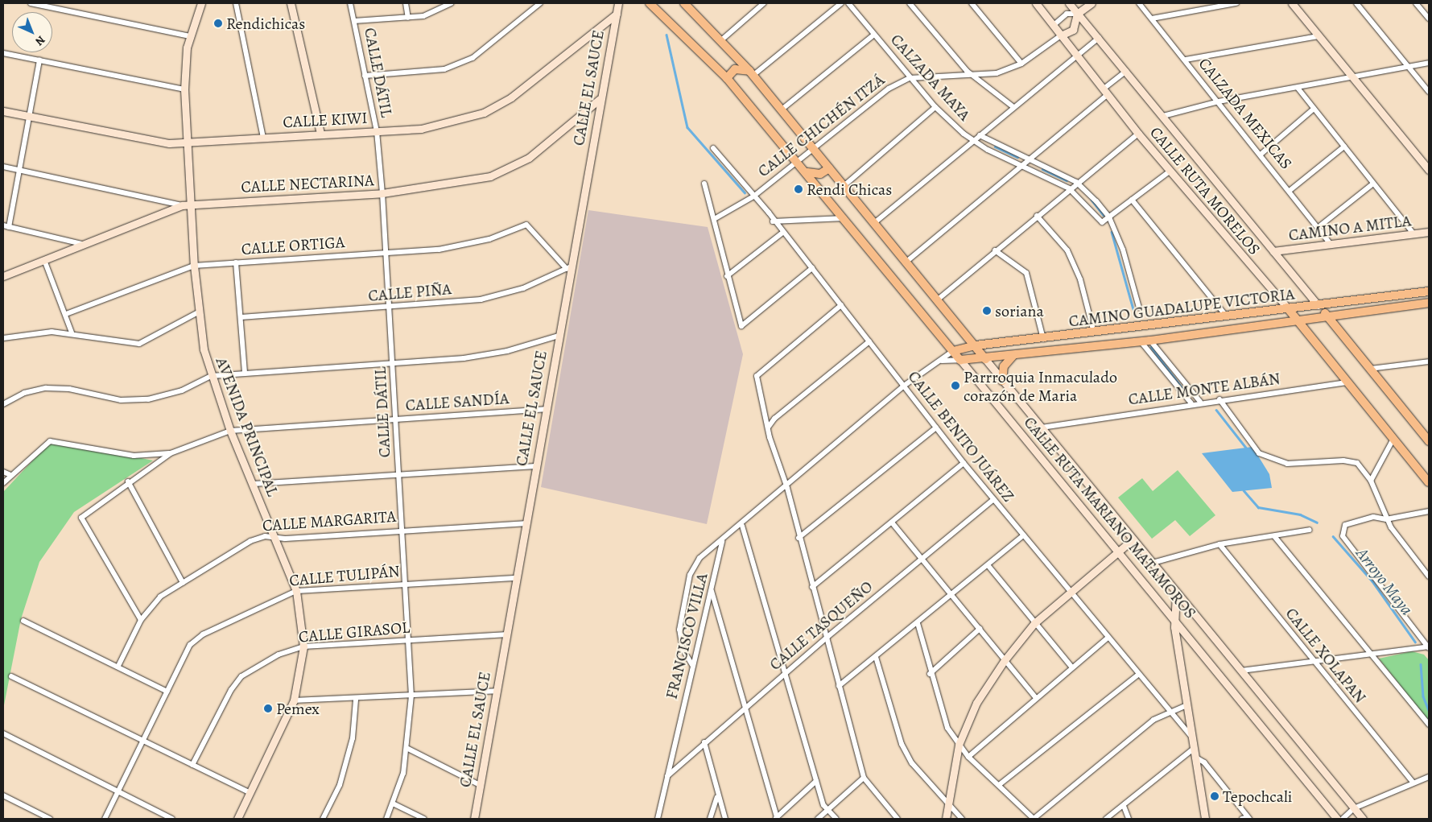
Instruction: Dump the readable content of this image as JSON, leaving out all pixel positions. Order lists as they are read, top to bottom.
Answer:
{
  "streets": {
    "main road": ["CAMINO GUADALUPE VICTORIA", "CALLE RUTA MARIANO MATAMOROS"],
    "street": [
      "CALLE DÁTIL",
      "CALZADA MAYA",
      "CALLE EL SAUCE",
      "CALZADA MEXICAS",
      "CALLE KIWI",
      "CALLE CHICHÉN ITZÁ",
      "CALLE NECTARINA",
      "CALLE RUTA MORELOS",
      "CAMINO A MITLA",
      "CALLE ORTIGA",
      "CALLE PIÑA",
      "CALLE MONTE ALBÁN",
      "CALLE SANDÍA",
      "AVENIDA PRINCIPAL",
      "CALLE BENITO JUÁREZ",
      "CALLE MARGARITA",
      "CALLE TULIPÁN",
      "CALLE TASQUEÑO",
      "CALLE GIRASOL",
      "FRANCISCO VILLA",
      "CALLE XOLAPAN"
    ]
  },
  "crossings": [
    ["CALLE DÁTIL", "CALLE KIWI"],
    ["CALLE DÁTIL", "CALLE NECTARINA"],
    ["CALLE DÁTIL", "CALLE ORTIGA"],
    ["CALLE DÁTIL", "CALLE PIÑA"],
    ["CALLE DÁTIL", "CALLE SANDÍA"],
    ["CALLE DÁTIL", "CALLE MARGARITA"],
    ["CALLE DÁTIL", "CALLE TULIPÁN"],
    ["CALLE DÁTIL", "CALLE GIRASOL"],
    ["CALZADA MAYA", "CALLE CHICHÉN ITZÁ"],
    ["CALLE EL SAUCE", "CALLE KIWI"],
    ["CALLE EL SAUCE", "CALLE NECTARINA"],
    ["CALLE EL SAUCE", "CALLE PIÑA"],
    ["CALLE EL SAUCE", "CALLE SANDÍA"],
    ["CALLE EL SAUCE", "CALLE MARGARITA"],
    ["CALLE EL SAUCE", "CALLE TULIPÁN"],
    ["CALLE EL SAUCE", "CALLE GIRASOL"],
    ["CALZADA MEXICAS", "CAMINO A MITLA"],
    ["CALLE KIWI", "AVENIDA PRINCIPAL"],
    ["CALLE CHICHÉN ITZÁ", "CALLE RUTA MORELOS"],
    ["CALLE CHICHÉN ITZÁ", "CALLE BENITO JUÁREZ"],
    ["CALLE CHICHÉN ITZÁ", "CALLE RUTA MARIANO MATAMOROS"],
    ["CALLE NECTARINA", "AVENIDA PRINCIPAL"],
    ["CALLE RUTA MORELOS", "CAMINO A MITLA"],
    ["CALLE RUTA MORELOS", "CAMINO GUADALUPE VICTORIA"],
    ["CALLE ORTIGA", "CALLE PIÑA"],
    ["CALLE ORTIGA", "AVENIDA PRINCIPAL"],
    ["CAMINO GUADALUPE VICTORIA", "CALLE BENITO JUÁREZ"],
    ["CAMINO GUADALUPE VICTORIA", "CALLE RUTA MARIANO MATAMOROS"],
    ["CALLE MONTE ALBÁN", "CALLE RUTA MARIANO MATAMOROS"],
    ["CALLE SANDÍA", "AVENIDA PRINCIPAL"],
    ["CALLE SANDÍA", "CALLE MARGARITA"],
    ["AVENIDA PRINCIPAL", "CALLE MARGARITA"],
    ["AVENIDA PRINCIPAL", "CALLE TULIPÁN"],
    ["AVENIDA PRINCIPAL", "CALLE GIRASOL"],
    ["CALLE BENITO JUÁREZ", "CALLE TASQUEÑO"],
    ["CALLE TASQUEÑO", "FRANCISCO VILLA"]
  ],
  "water": ["Arroyo Maya"],
  "places": [
    "Rendichicas",
    "Rendi Chicas",
    "soriana",
    "Parrroquia Inmaculado corazón de Maria",
    "Pemex",
    "Tepochcali"
  ],
  "north": "bottom right"
}
